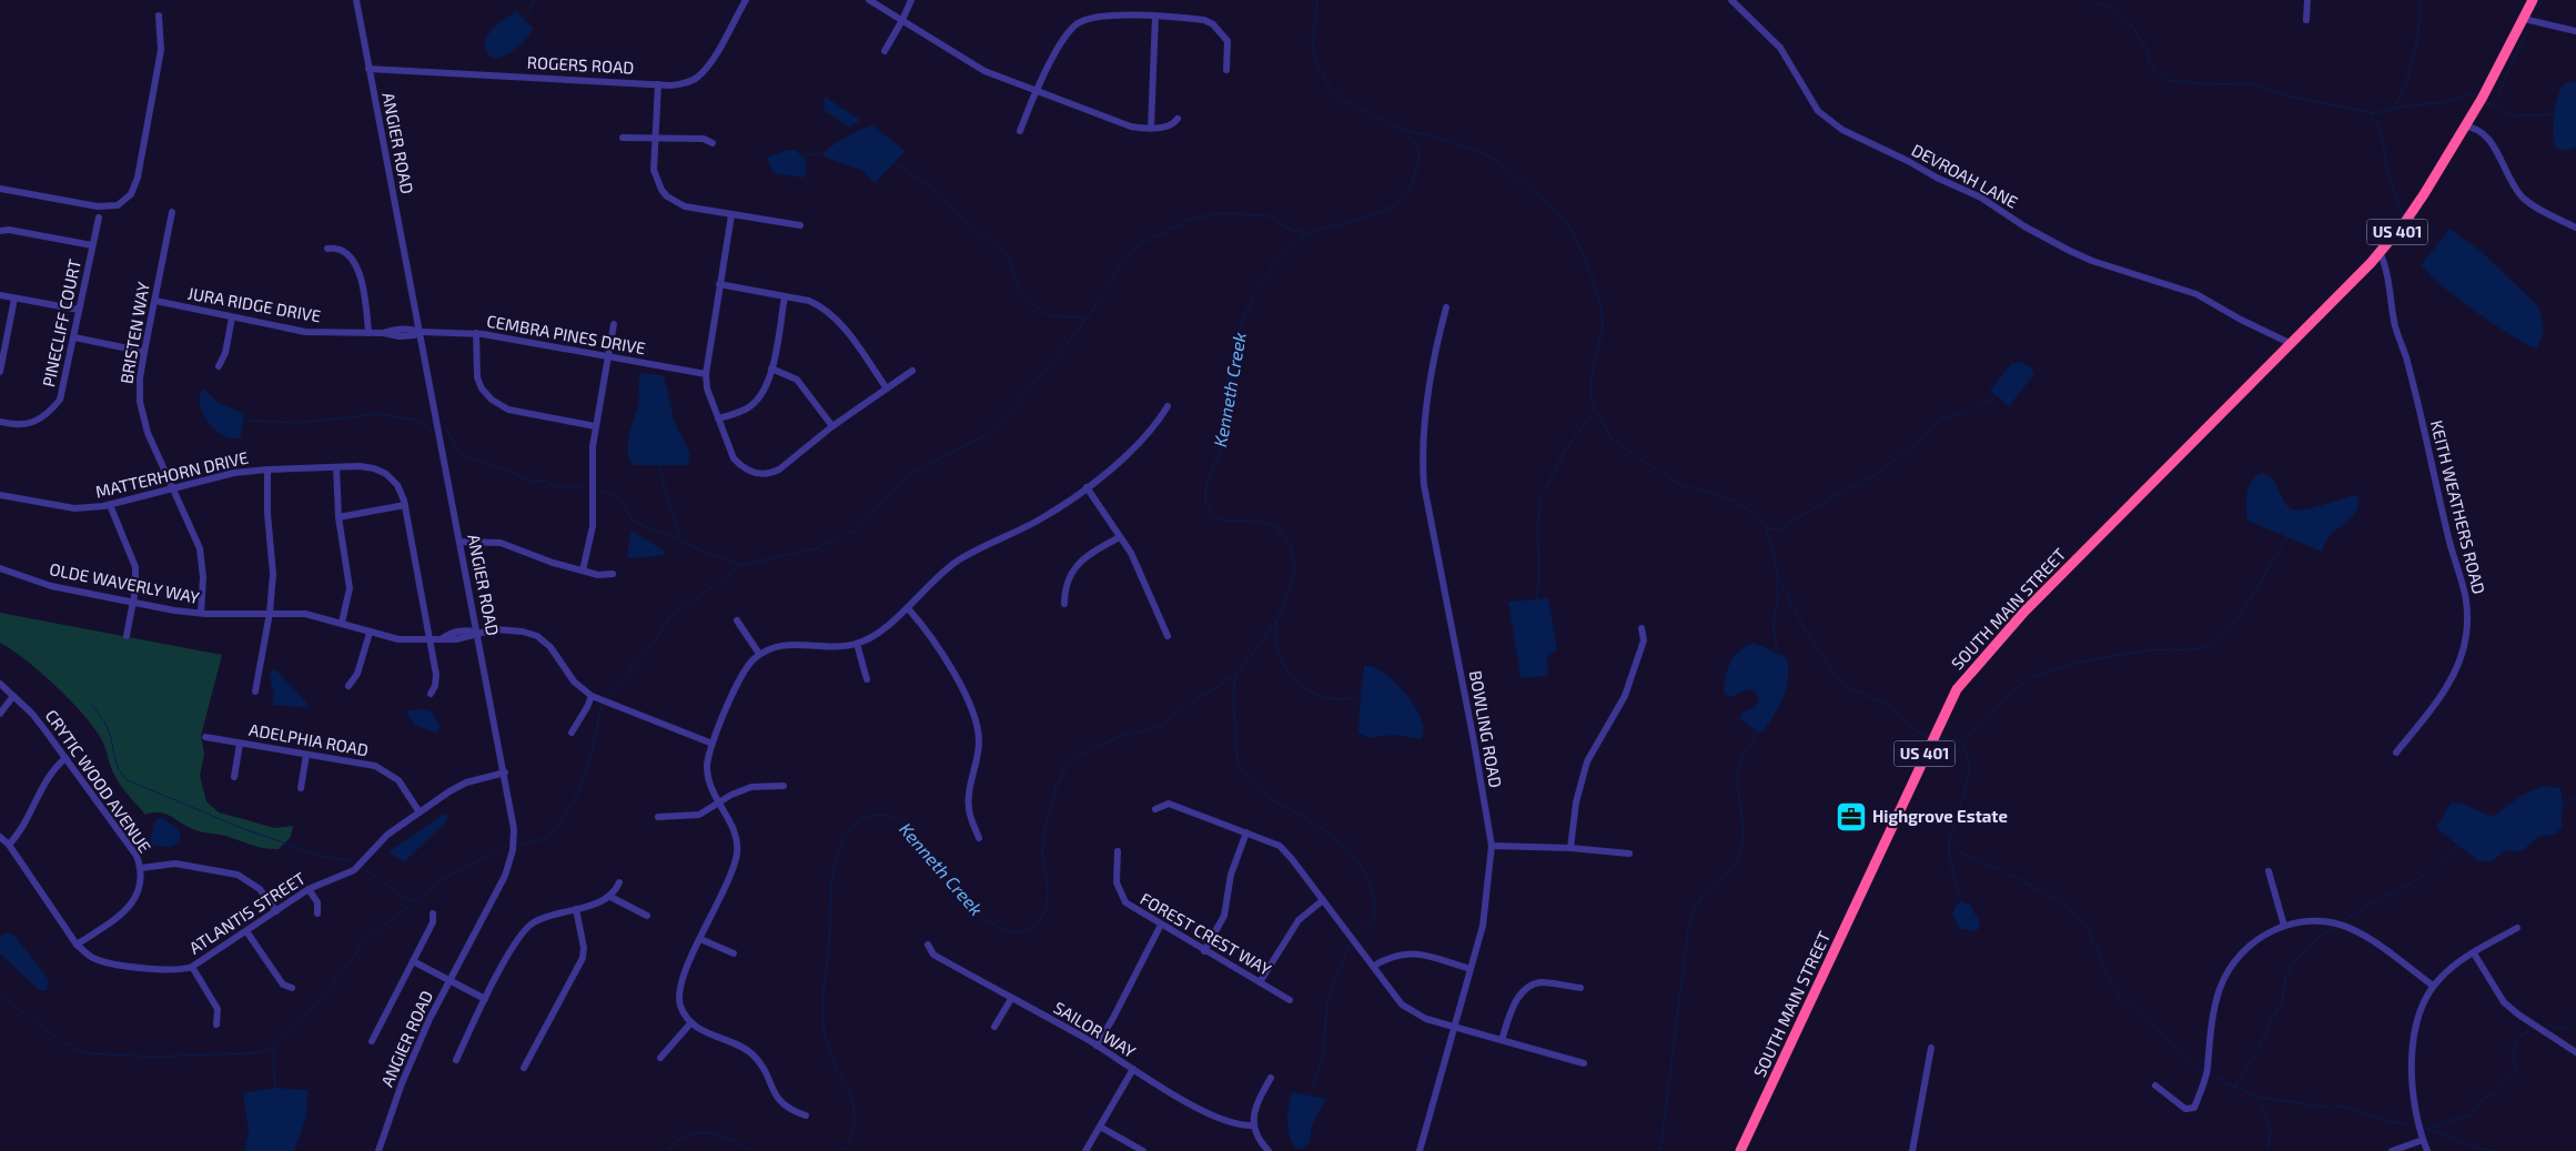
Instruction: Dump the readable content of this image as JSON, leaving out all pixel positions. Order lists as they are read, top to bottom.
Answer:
{
  "streets": {
    "highway": ["US 401", "SOUTH MAIN STREET"],
    "street": [
      "ROGERS ROAD",
      "ANGIER ROAD",
      "DEVROAH LANE",
      "JURA RIDGE DRIVE",
      "PINECLIFF COURT",
      "BRISTEN WAY",
      "CEMBRA PINES DRIVE",
      "MATTERHORN DRIVE",
      "KEITH WEATHERS ROAD",
      "OLDE WAVERLY WAY",
      "BOWLING ROAD",
      "ADELPHIA ROAD",
      "CRYTIC WOOD AVENUE",
      "ATLANTIS STREET",
      "FOREST CREST WAY",
      "SAILOR WAY"
    ]
  },
  "crossings": [
    ["ROGERS ROAD", "ANGIER ROAD"],
    ["ANGIER ROAD", "JURA RIDGE DRIVE"],
    ["ANGIER ROAD", "CEMBRA PINES DRIVE"],
    ["ANGIER ROAD", "OLDE WAVERLY WAY"],
    ["ANGIER ROAD", "ATLANTIS STREET"],
    ["DEVROAH LANE", "US 401"],
    ["DEVROAH LANE", "SOUTH MAIN STREET"],
    ["US 401", "KEITH WEATHERS ROAD"],
    ["US 401", "SOUTH MAIN STREET"],
    ["JURA RIDGE DRIVE", "BRISTEN WAY"],
    ["JURA RIDGE DRIVE", "CEMBRA PINES DRIVE"],
    ["BRISTEN WAY", "MATTERHORN DRIVE"],
    ["BRISTEN WAY", "OLDE WAVERLY WAY"],
    ["MATTERHORN DRIVE", "OLDE WAVERLY WAY"],
    ["ADELPHIA ROAD", "ATLANTIS STREET"],
    ["CRYTIC WOOD AVENUE", "ATLANTIS STREET"]
  ],
  "water": ["Kenneth Creek"],
  "places": {
    "office": ["Highgrove Estate"]
  }
}
